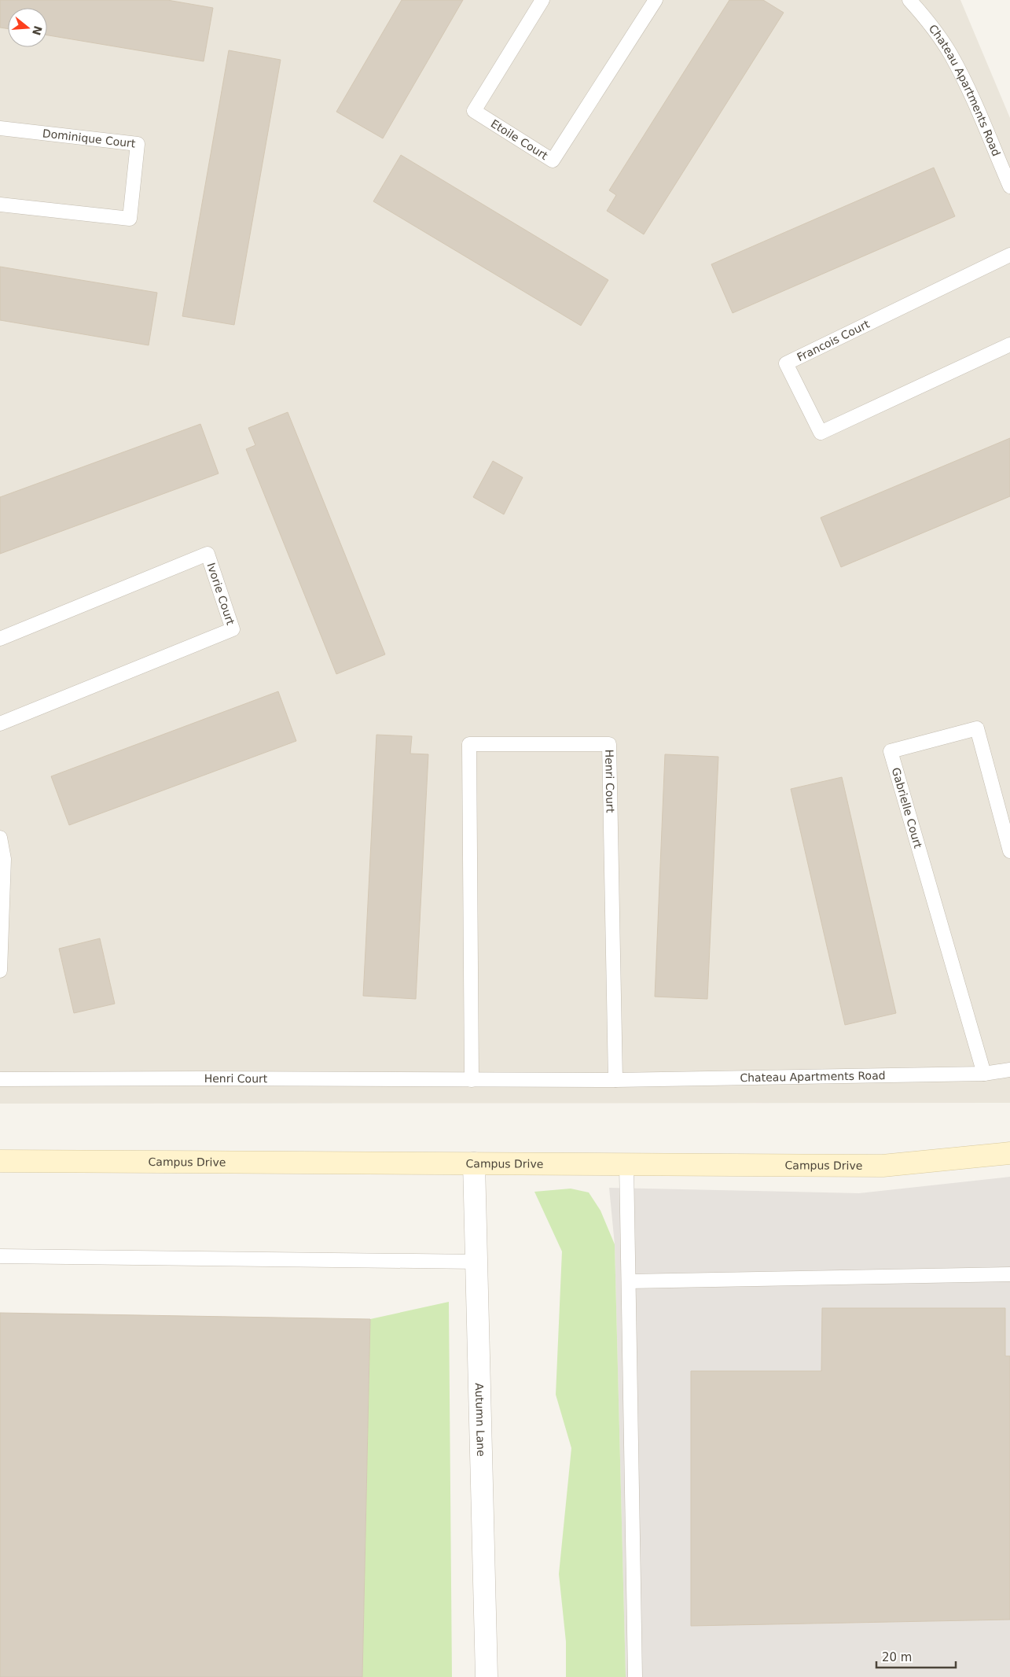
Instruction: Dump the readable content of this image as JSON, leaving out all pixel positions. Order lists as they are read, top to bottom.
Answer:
{
  "streets": {
    "street": ["Campus Drive", "Autumn Lane"],
    "lane": [
      "Chateau Apartments Road",
      "Etoile Court",
      "Dominique Court",
      "Francois Court",
      "Ivorie Court",
      "Henri Court",
      "Gabrielle Court"
    ]
  },
  "crossings": [
    ["Chateau Apartments Road", "Henri Court"],
    ["Chateau Apartments Road", "Gabrielle Court"],
    ["Campus Drive", "Autumn Lane"]
  ],
  "scale_bar": "20 m",
  "north": "right"
}
